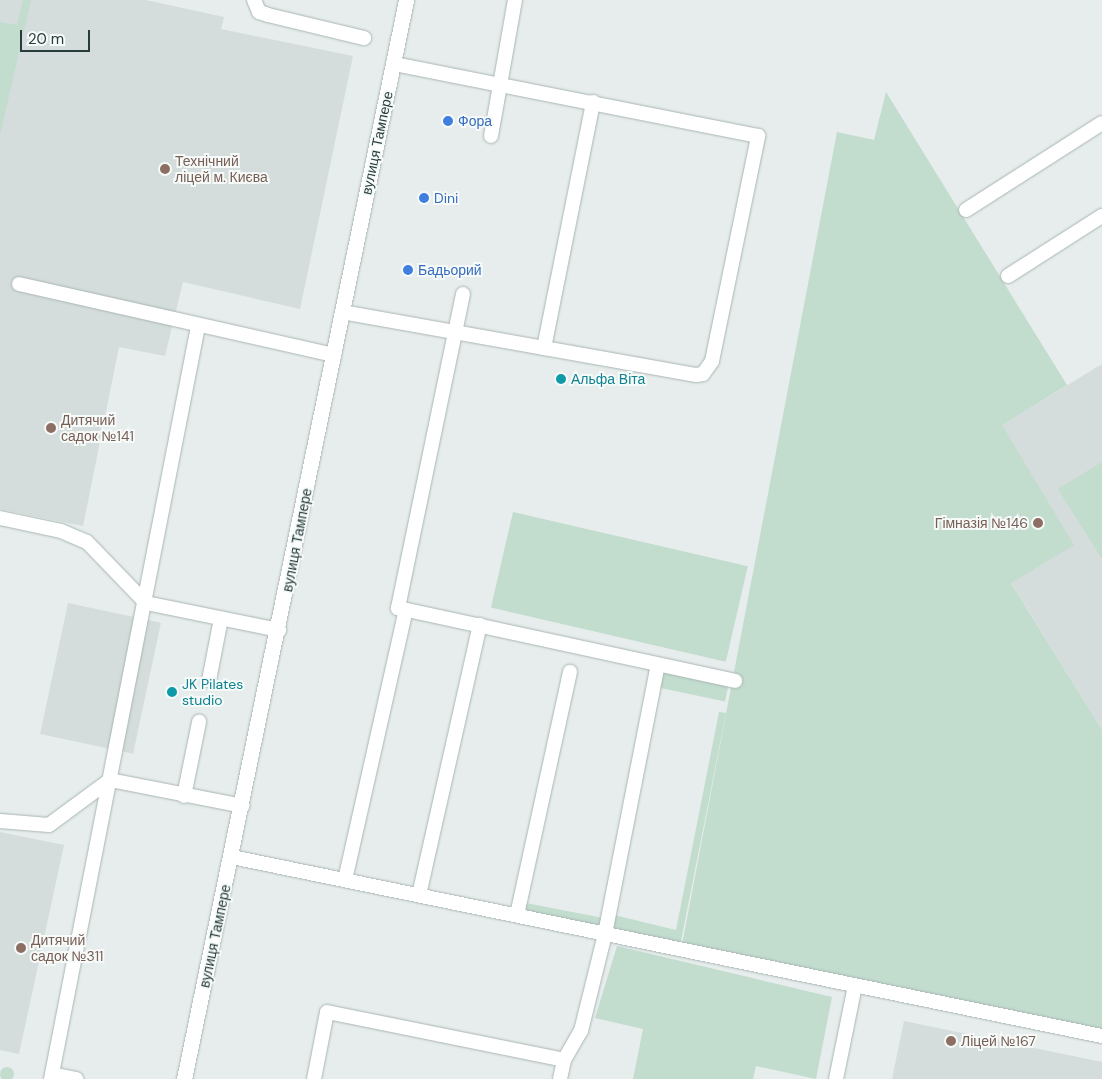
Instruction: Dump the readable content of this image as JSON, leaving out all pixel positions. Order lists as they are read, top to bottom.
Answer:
{
  "streets": {
    "street": ["вулиця Тампере"]
  },
  "places": [
    "Фора",
    "Технічний ліцей м. Києва",
    "Dini",
    "Бадьорий",
    "Альфа Віта",
    "Дитячий садок №141",
    "Гімназія №146",
    "JK Pilates studio",
    "Дитячий садок №311",
    "Ліцей №167"
  ],
  "scale_bar": "20 m"
}
